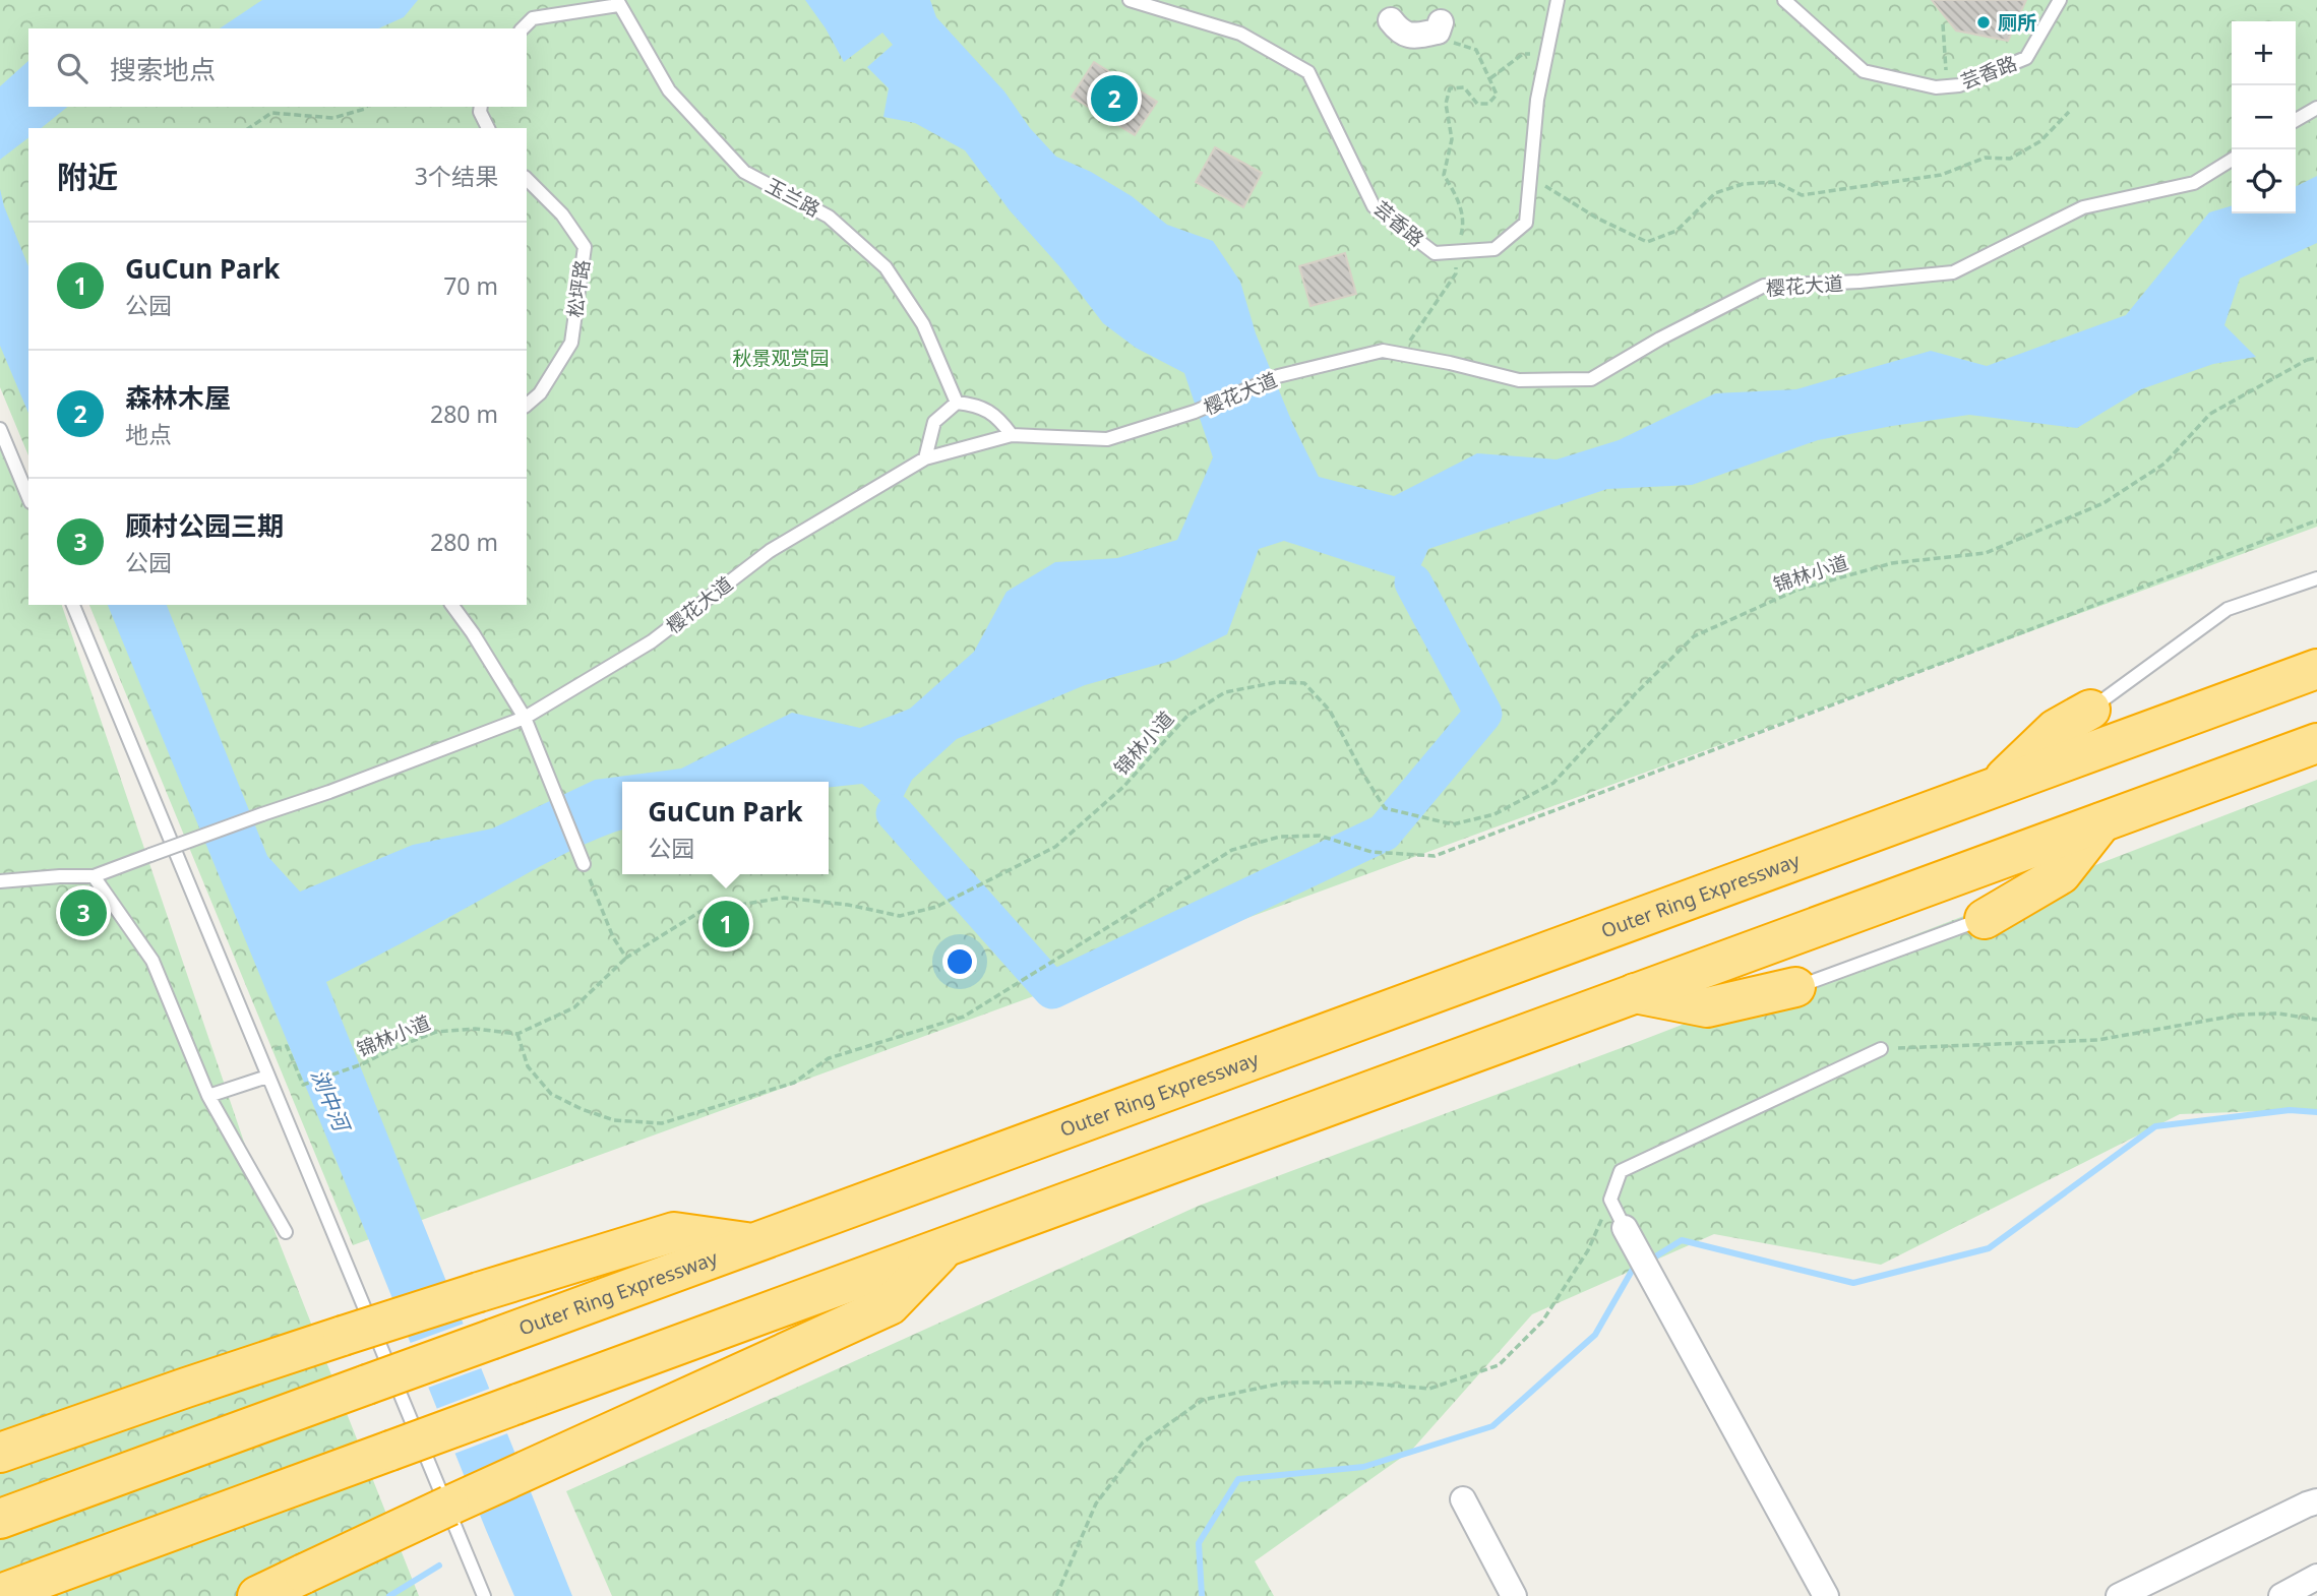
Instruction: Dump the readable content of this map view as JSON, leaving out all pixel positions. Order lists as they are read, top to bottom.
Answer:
{
  "streets": {
    "highway": ["Outer Ring Expressway"],
    "lane": [
      "芸香路",
      "玉兰路",
      "樱花大道",
      "松坪路"
    ],
    "path": ["锦林小道"]
  },
  "water": ["浏中河"],
  "parks": ["秋景观赏园"],
  "places": ["厕所"],
  "page": {
    "map_buttons": ["+", "−"],
    "search": "搜索地点",
    "pins": ["2", "3", "1"],
    "heading": ["附近", "3个结果"],
    "list": [
      {
        "mark": "1",
        "name": "GuCun Park",
        "note": "公园",
        "value": "70 m"
      },
      {
        "mark": "2",
        "name": "森林木屋",
        "note": "地点",
        "value": "280 m"
      },
      {
        "mark": "3",
        "name": "顾村公园三期",
        "note": "公园",
        "value": "280 m"
      }
    ],
    "popup": ["GuCun Park", "公园"]
  }
}
